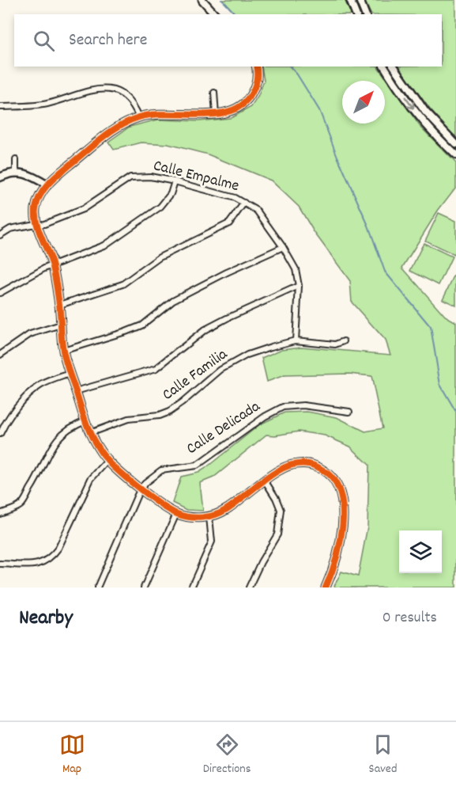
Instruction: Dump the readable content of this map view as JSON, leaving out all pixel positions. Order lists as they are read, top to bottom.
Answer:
{
  "streets": {
    "street": ["Calle Empalme", "Calle Familia", "Calle Delicada"]
  },
  "crossings": [
    ["Calle Empalme", "Calle Familia"]
  ],
  "north": "top right",
  "page": {
    "search": "Search here",
    "heading": ["Nearby", "0 results"],
    "nav": ["Map", "Directions", "Saved"]
  }
}
